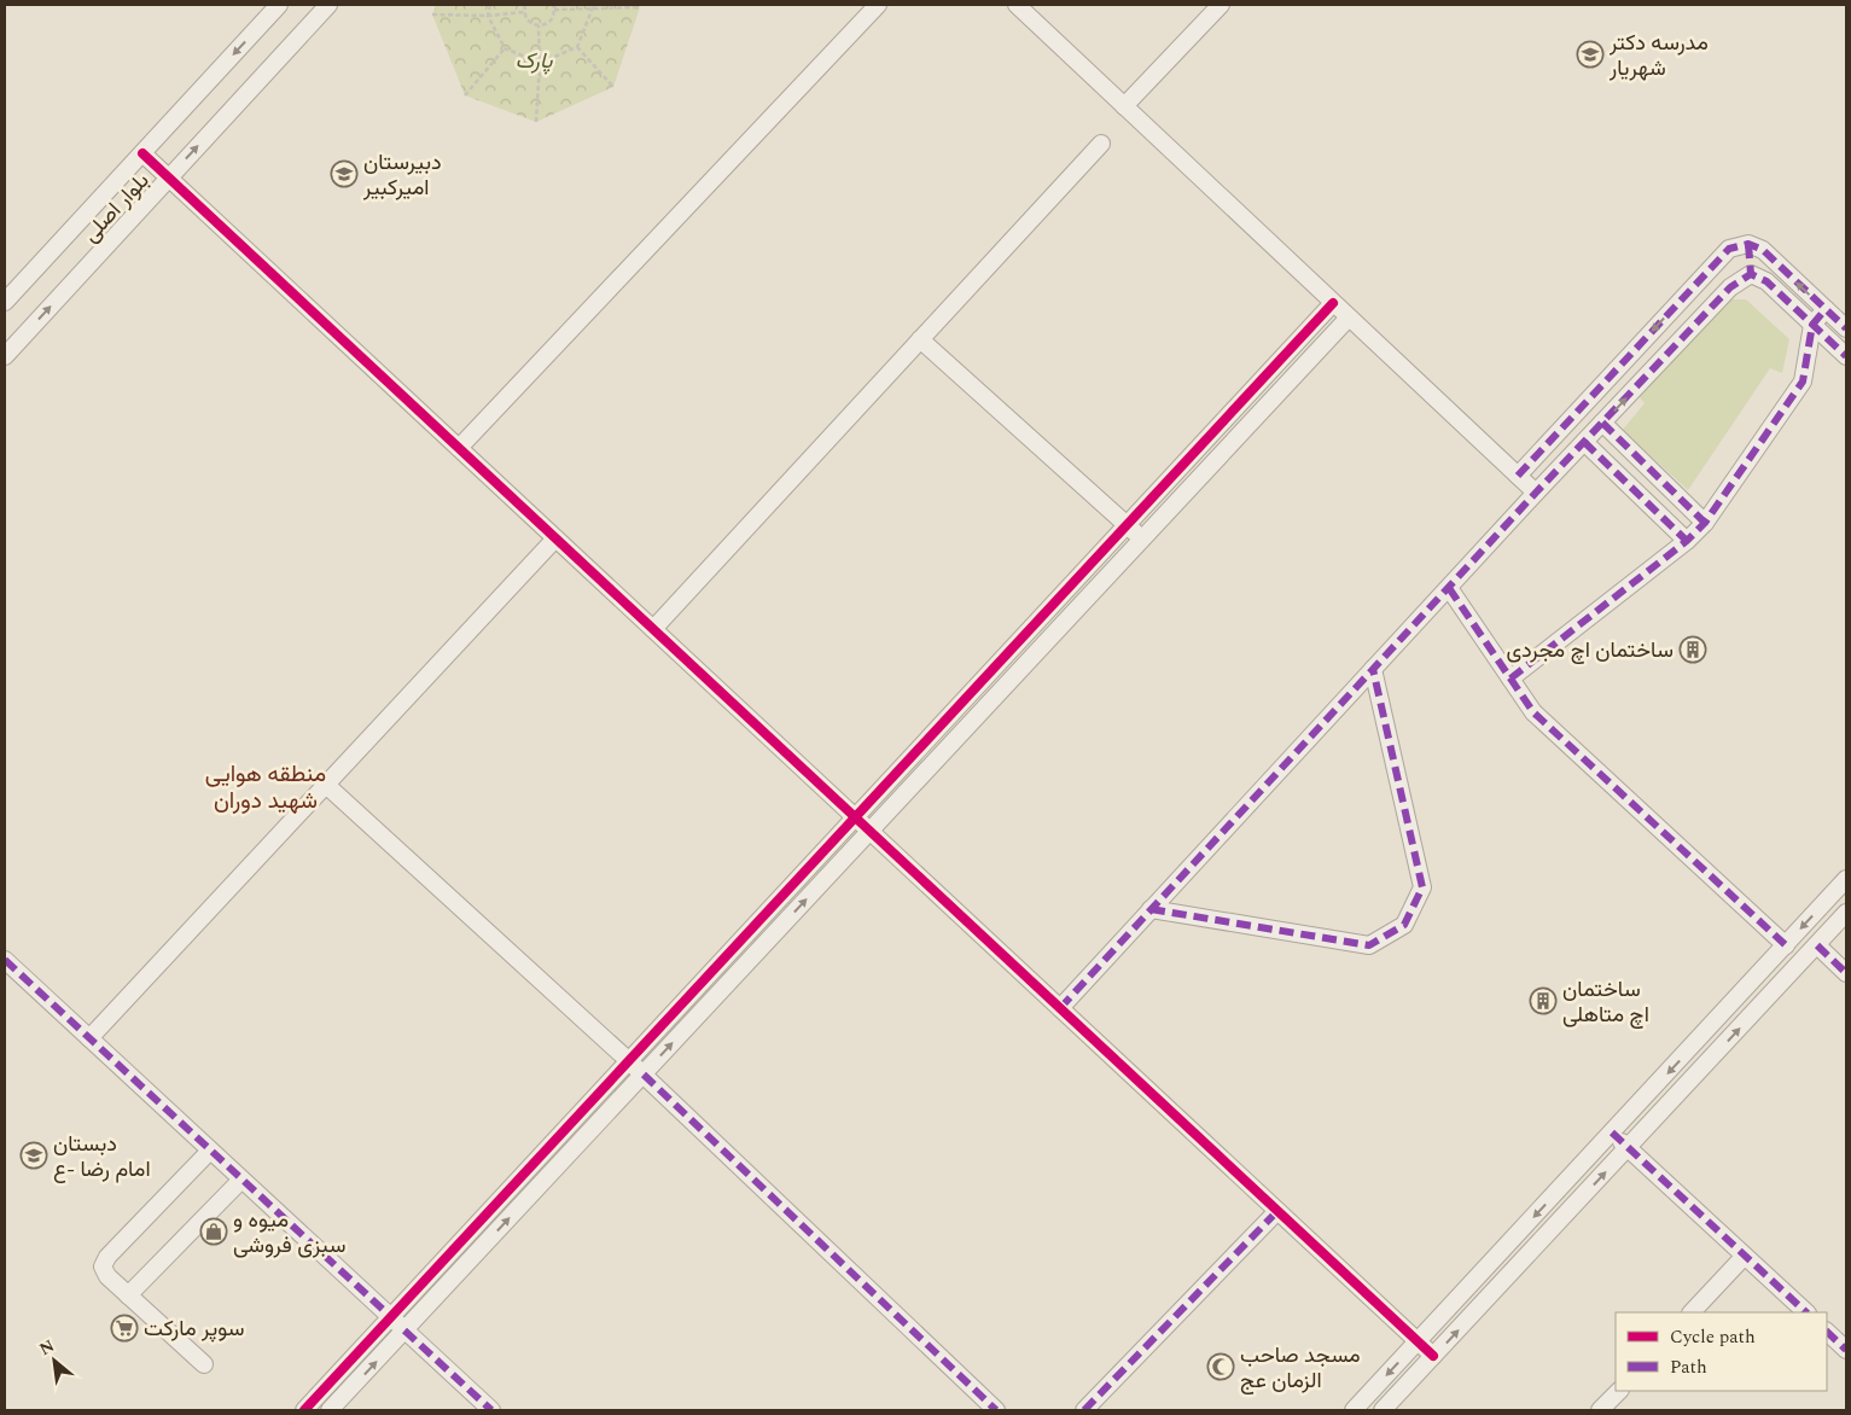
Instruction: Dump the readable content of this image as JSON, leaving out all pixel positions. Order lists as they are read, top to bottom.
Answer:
{
  "streets": {
    "street": ["بلوار اصلی"]
  },
  "districts": ["منطقه هوایی شهید دوران"],
  "parks": ["پارک"],
  "places": {
    "school or university": ["مدرسه دکتر شهریار", "دبیرستان امیرکبیر", "دبستان امام رضا -ع"],
    "building": ["ساختمان اچ مجردی", "ساختمان اچ متاهلی"],
    "shop": ["میوه و سبزی فروشی"],
    "supermarket": ["سوپر مارکت"],
    "mosque": ["مسجد صاحب الزمان عج"]
  },
  "legend": ["Cycle path", "Path"],
  "north": "top left"
}
